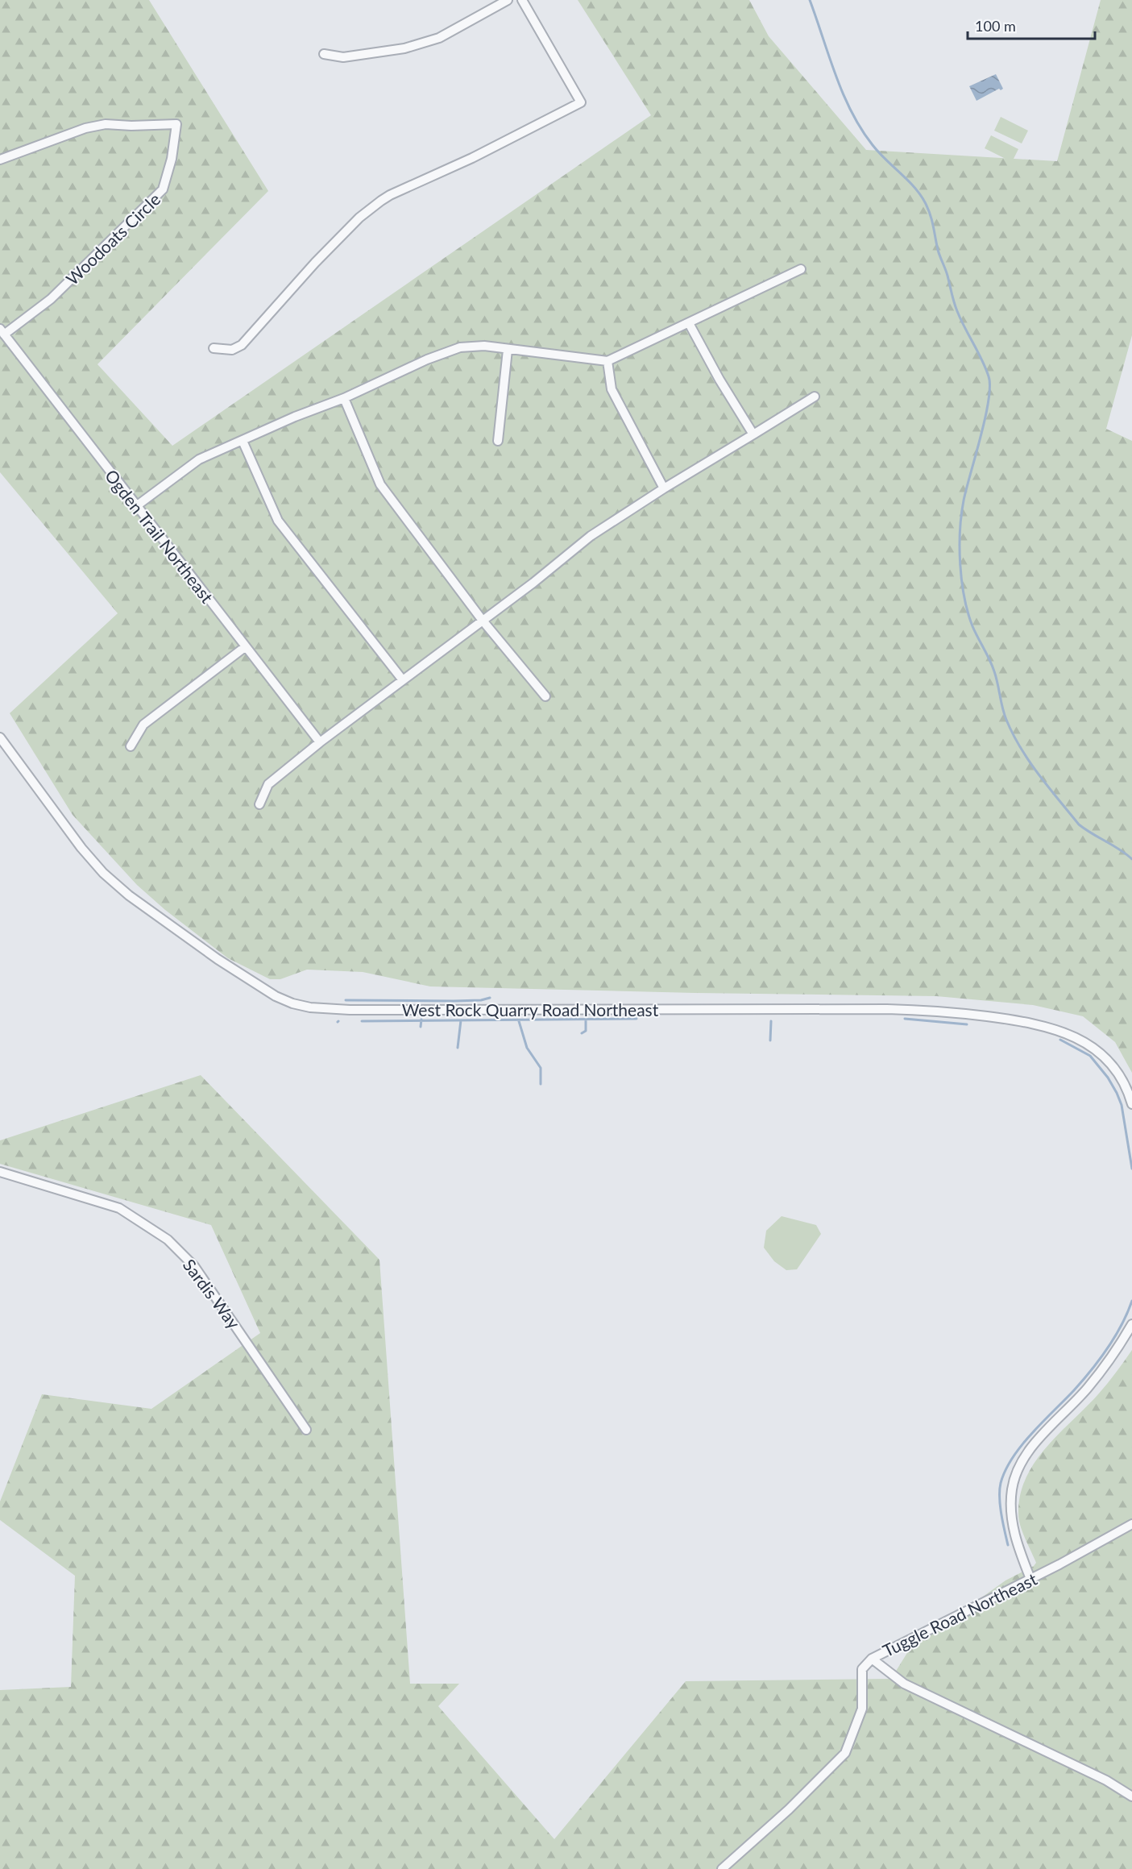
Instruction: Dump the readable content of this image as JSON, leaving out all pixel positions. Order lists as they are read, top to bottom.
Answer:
{
  "streets": {
    "street": [
      "Woodoats Circle",
      "Ogden Trail Northeast",
      "West Rock Quarry Road Northeast",
      "Sardis Way",
      "Tuggle Road Northeast"
    ]
  },
  "crossings": [
    ["Woodoats Circle", "Ogden Trail Northeast"]
  ],
  "scale_bar": "100 m"
}
